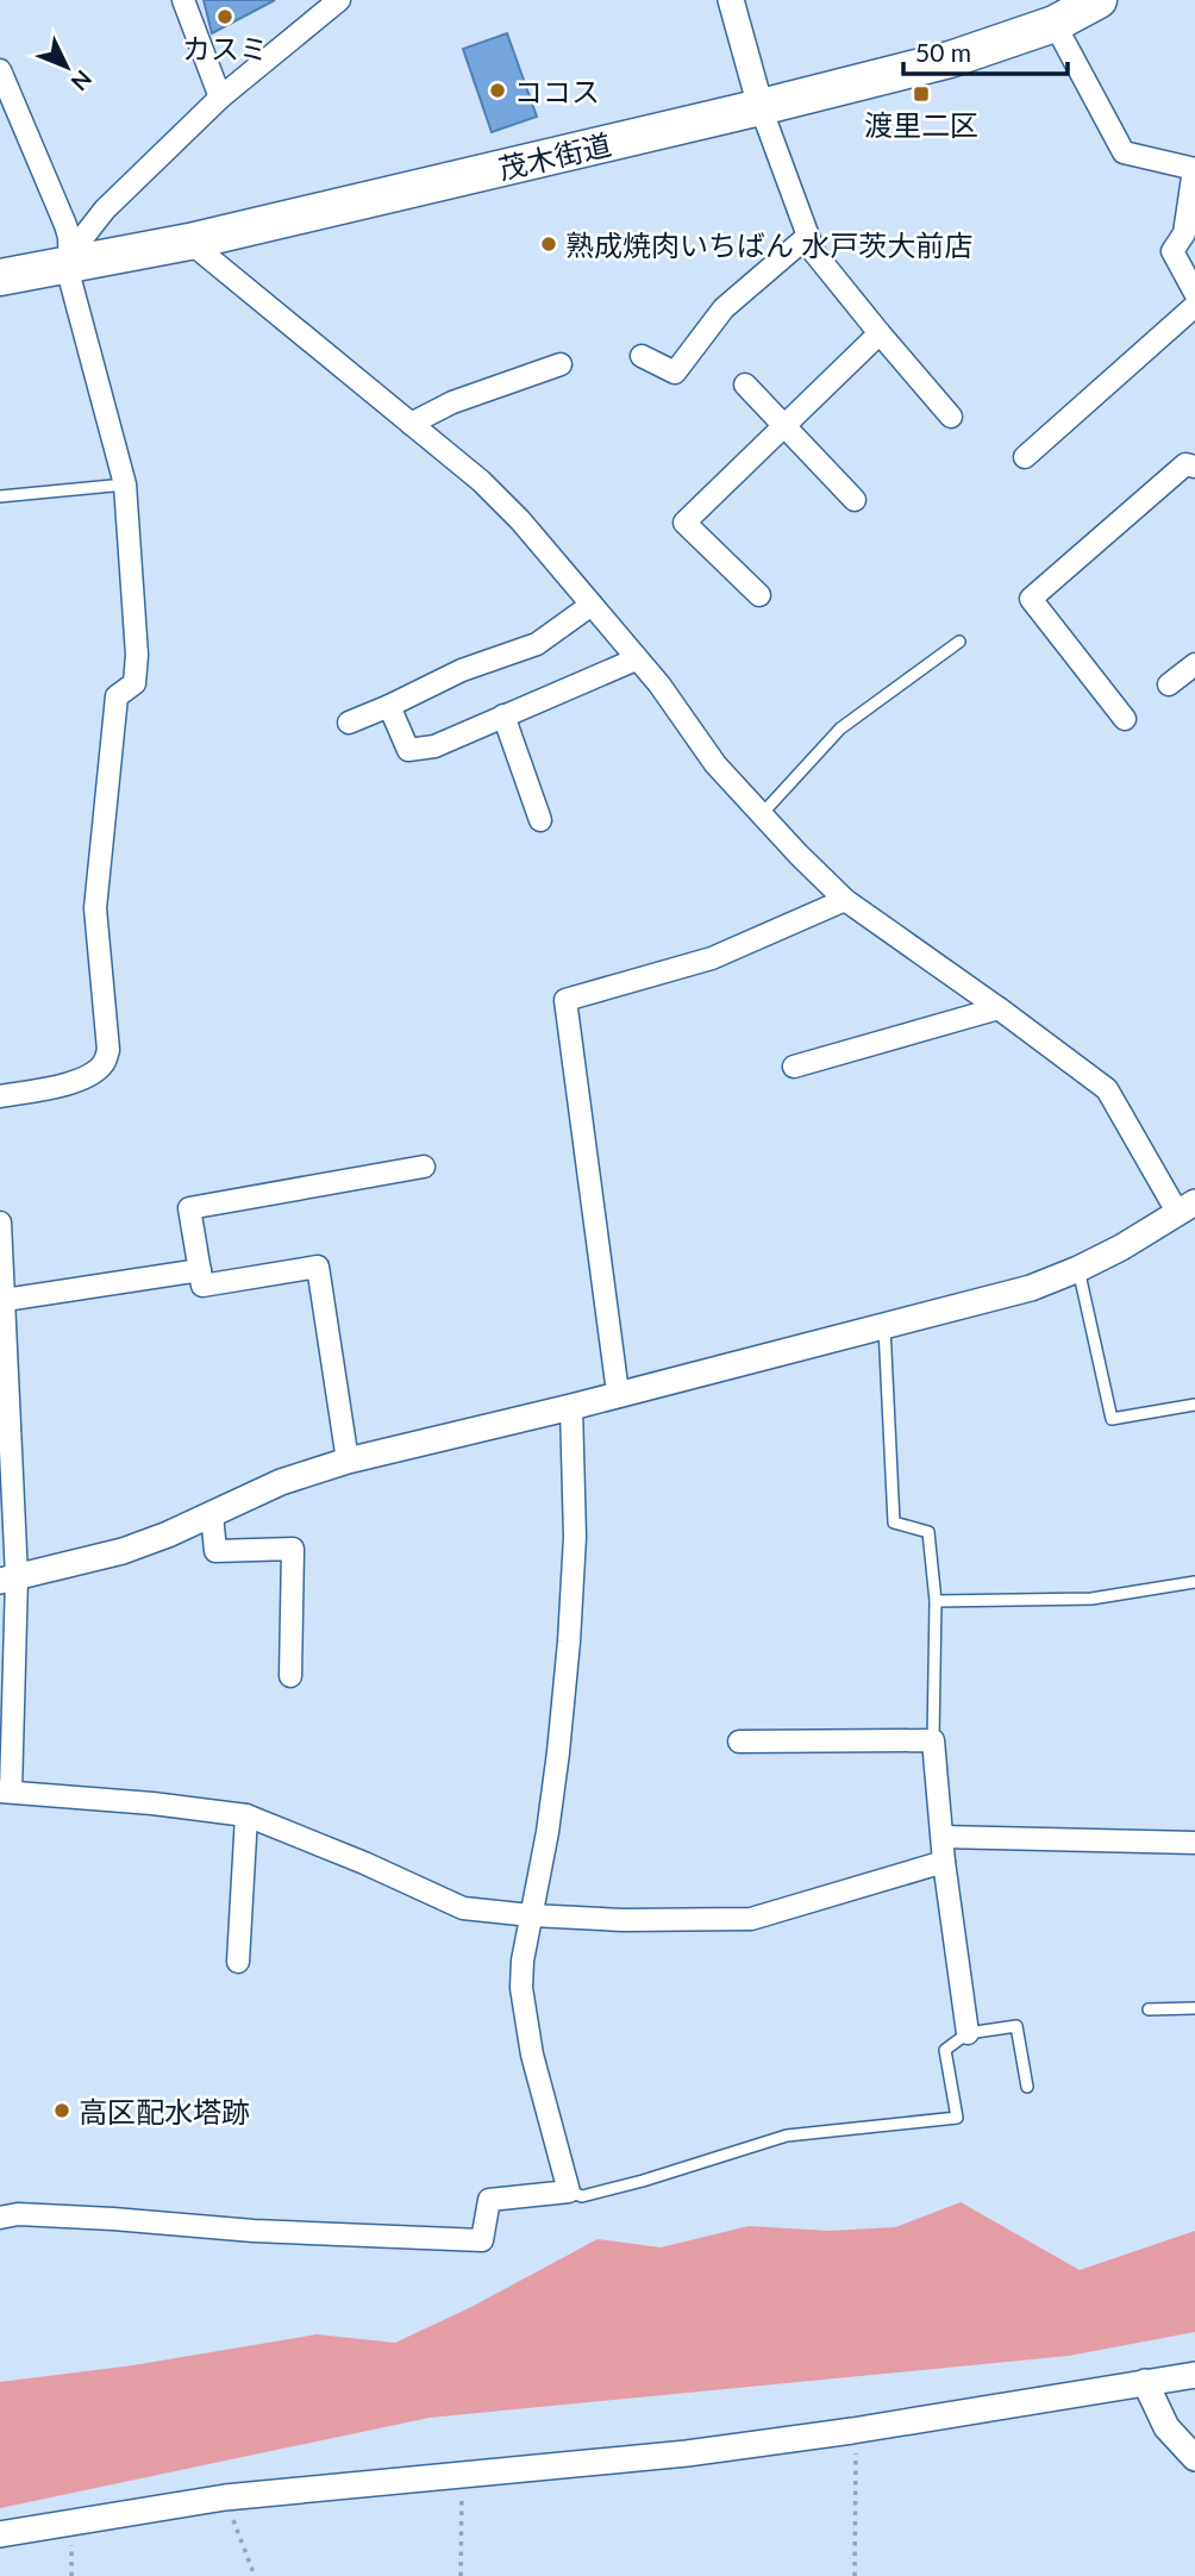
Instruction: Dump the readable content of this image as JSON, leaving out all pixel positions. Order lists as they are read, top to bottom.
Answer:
{
  "streets": {
    "highway": ["茂木街道"]
  },
  "places": {
    "other": [
      "カスミ",
      "ココス",
      "熟成焼肉いちばん 水戸茨大前店",
      "高区配水塔跡"
    ],
    "transit": ["渡里二区"]
  },
  "scale_bar": "50 m",
  "north": "bottom right"
}
